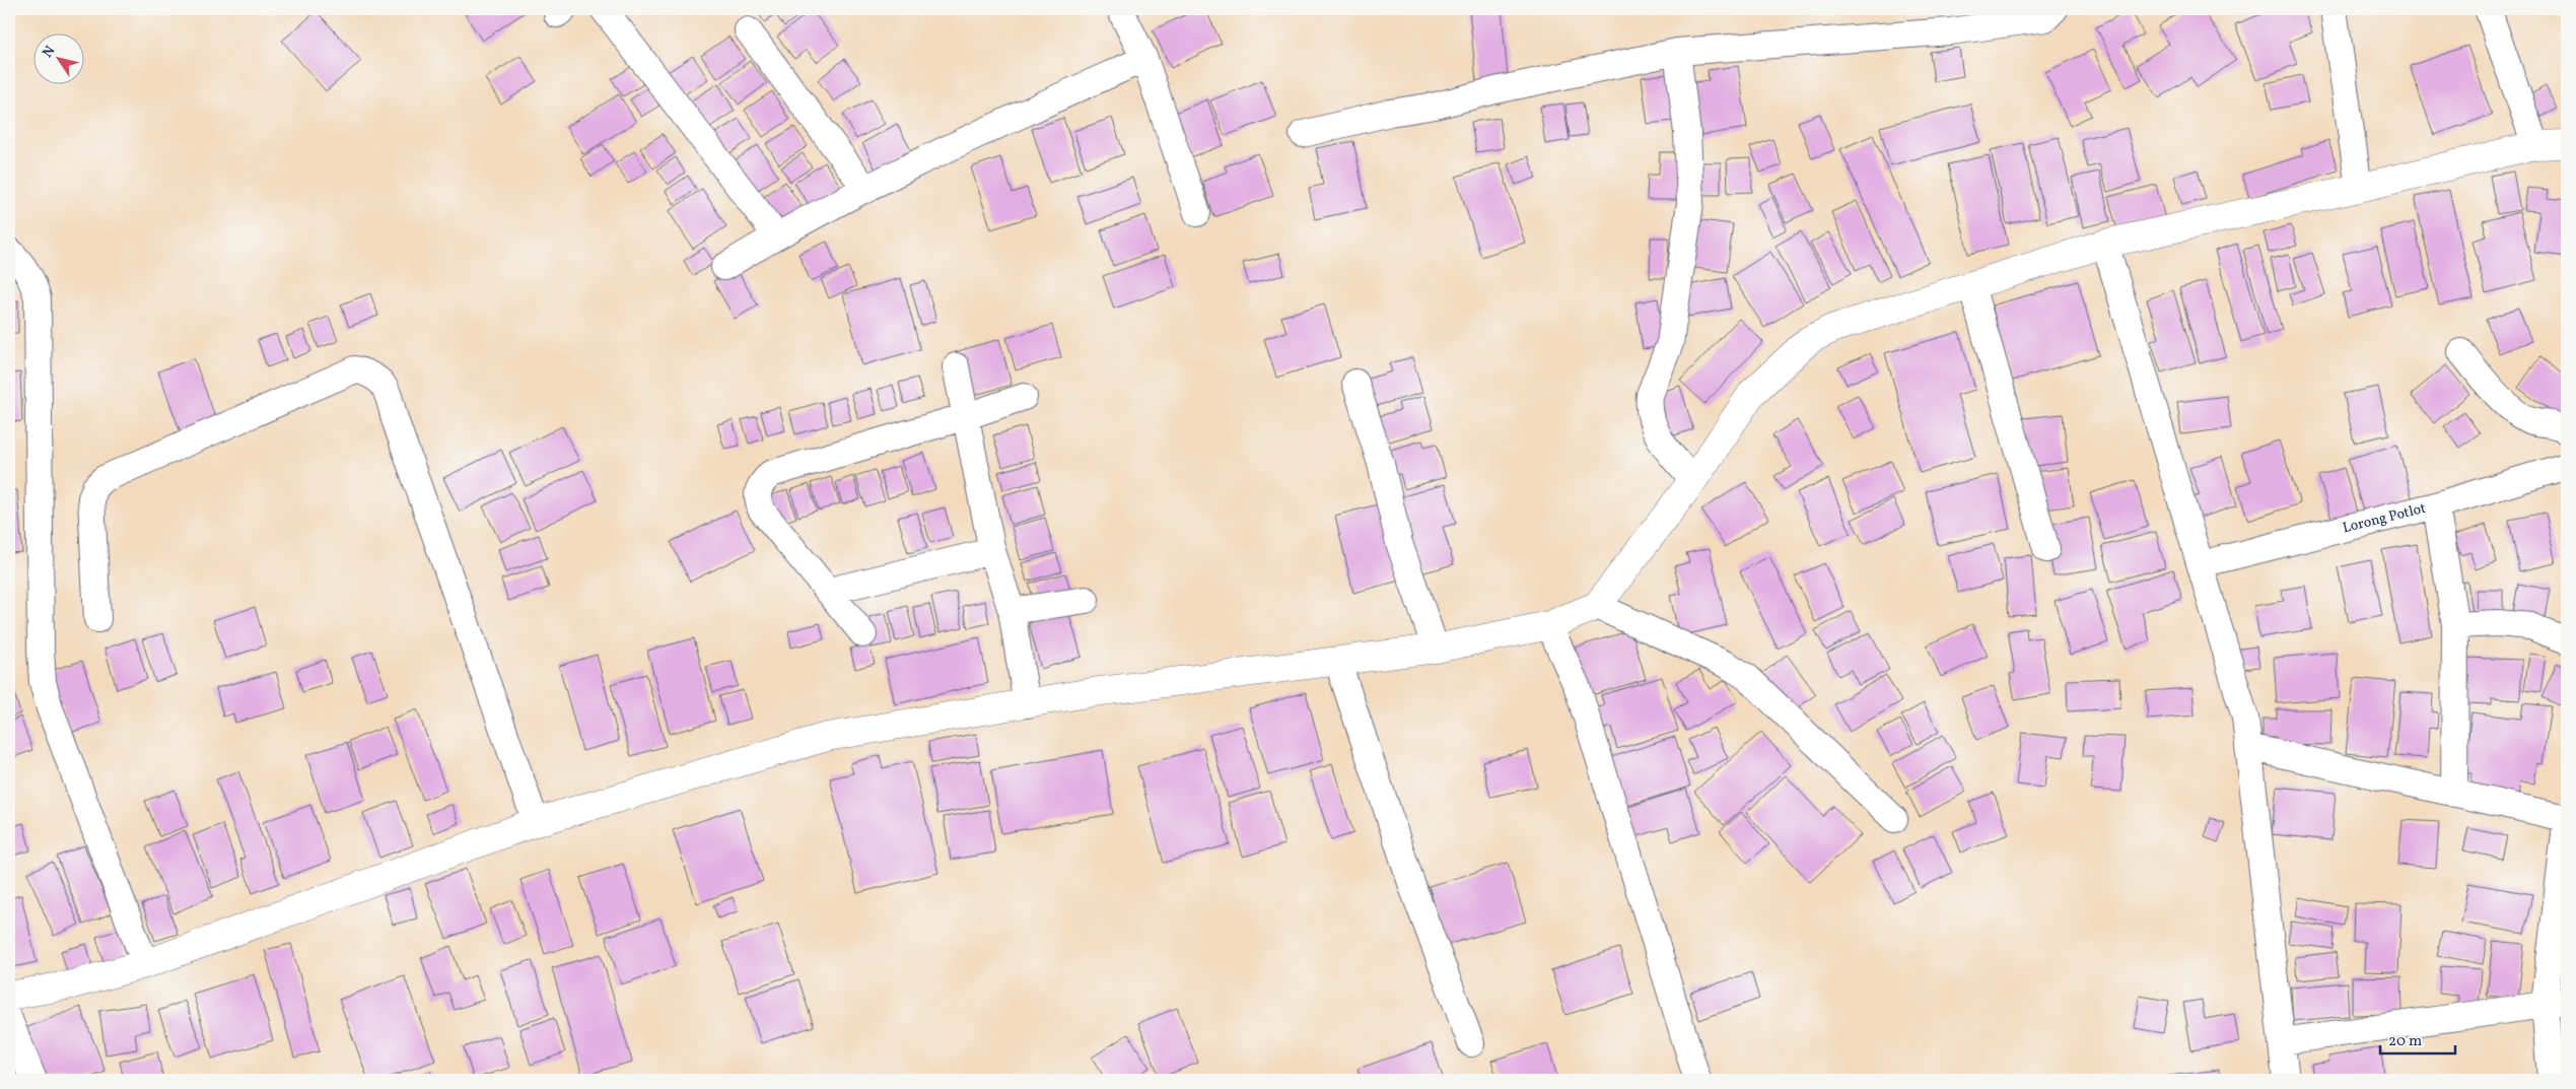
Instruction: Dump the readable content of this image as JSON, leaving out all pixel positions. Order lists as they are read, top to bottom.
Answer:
{
  "streets": {
    "street": ["Lorong Potlot"]
  },
  "scale_bar": "20 m",
  "north": "top left"
}
